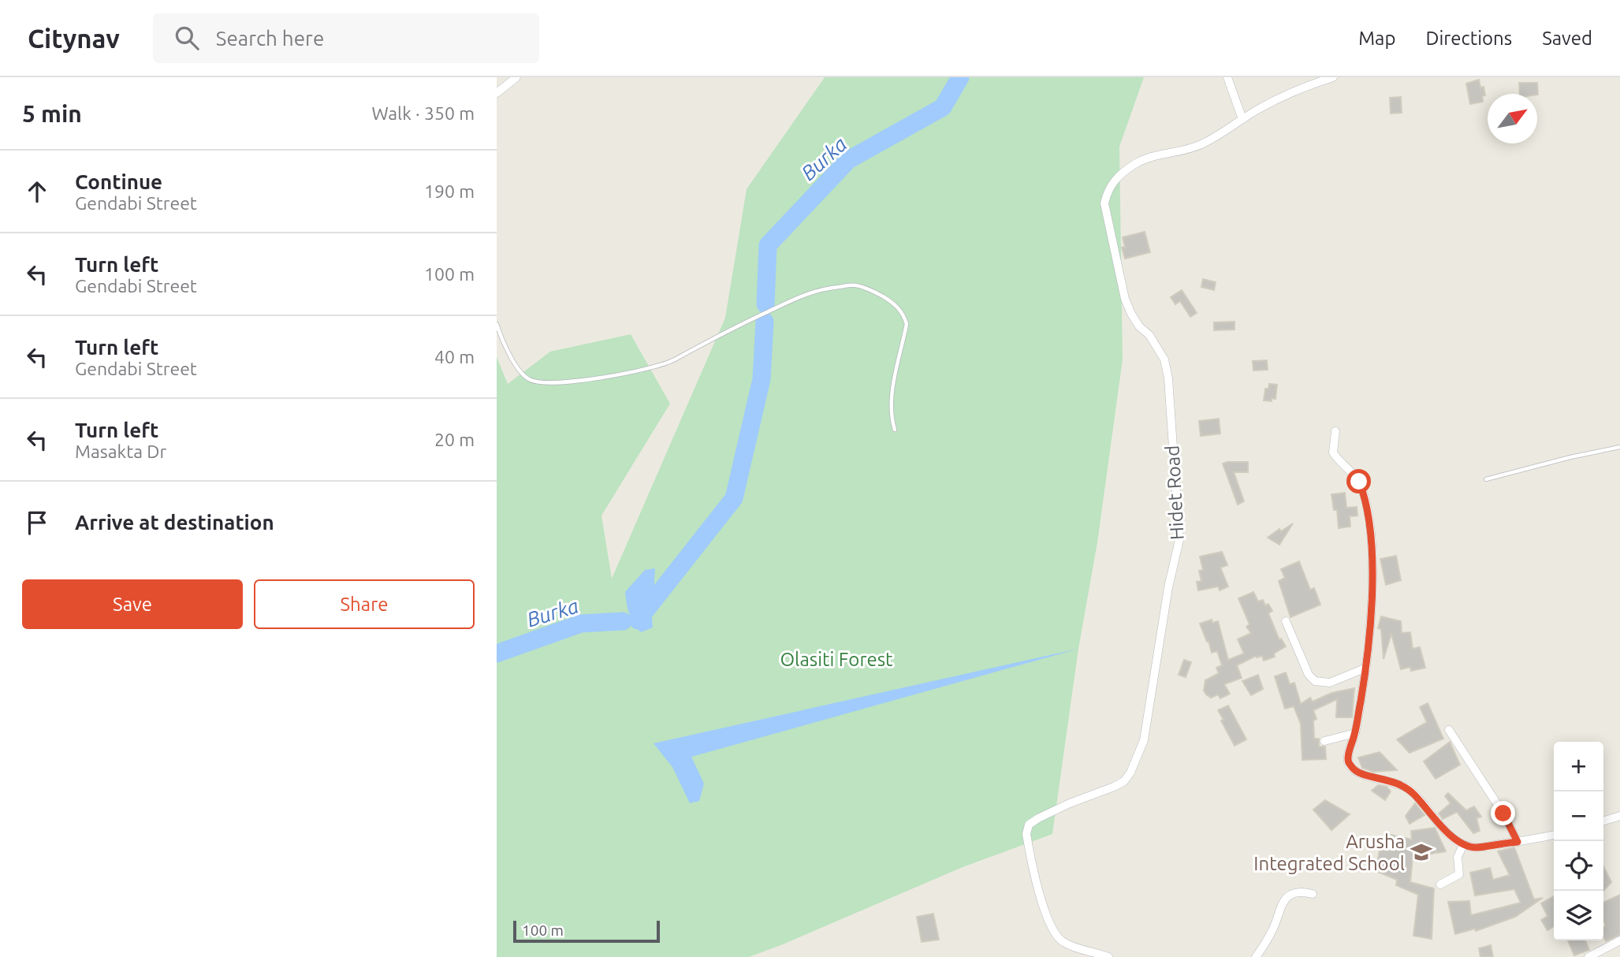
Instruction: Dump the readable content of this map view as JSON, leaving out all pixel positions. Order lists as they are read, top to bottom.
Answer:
{
  "streets": {
    "street": ["Hidet Road"]
  },
  "water": ["Burka"],
  "parks": ["Olasiti Forest"],
  "places": {
    "school or university": ["Arusha Integrated School"]
  },
  "scale_bar": "100 m",
  "north": "top right",
  "page": {
    "header": "Citynav",
    "search": "Search here",
    "nav": ["Map", "Directions", "Saved"],
    "heading": ["5 min", "Walk · 350 m"],
    "list": [
      ["Continue", "Gendabi Street", "190 m"],
      ["Turn left", "Gendabi Street", "100 m"],
      ["Turn left", "Gendabi Street", "40 m"],
      ["Turn left", "Masakta Dr", "20 m"],
      "Arrive at destination"
    ],
    "buttons": ["Save", "Share"],
    "map_buttons": ["+", "−"],
    "scale": "100 m"
  }
}
